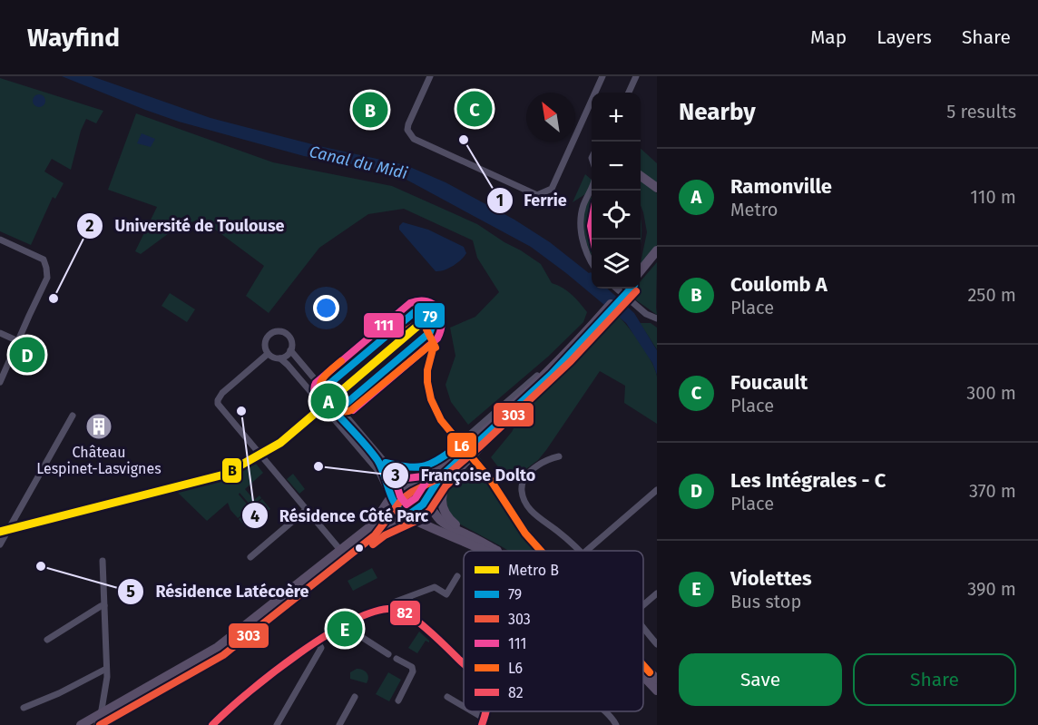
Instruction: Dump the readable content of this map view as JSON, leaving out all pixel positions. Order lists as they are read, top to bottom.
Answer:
{
  "water": ["Canal du Midi"],
  "places": {
    "other": [
      "Ferrie",
      "Université de Toulouse",
      "Résidence Côté Parc",
      "Françoise Dolto",
      "Résidence Latécoère"
    ],
    "building": ["Château Lespinet-Lasvignes"]
  },
  "lines": [
    "transit line 111",
    "transit line 79",
    "transit line 303",
    "transit line L6",
    "metro line B",
    "transit line 82"
  ],
  "legend": [
    "Metro B",
    "79",
    "303",
    "111",
    "L6",
    "82"
  ],
  "north": "top left",
  "page": {
    "header": "Wayfind",
    "nav": ["Map", "Layers", "Share"],
    "heading": ["Nearby", "5 results"],
    "pins": [
      "C",
      "B",
      "D",
      "A",
      "E"
    ],
    "map_buttons": ["+", "−"],
    "list": [
      {
        "mark": "A",
        "name": "Ramonville",
        "note": "Metro",
        "value": "110 m"
      },
      {
        "mark": "B",
        "name": "Coulomb A",
        "note": "Place",
        "value": "250 m"
      },
      {
        "mark": "C",
        "name": "Foucault",
        "note": "Place",
        "value": "300 m"
      },
      {
        "mark": "D",
        "name": "Les Intégrales - C",
        "note": "Place",
        "value": "370 m"
      },
      {
        "mark": "E",
        "name": "Violettes",
        "note": "Bus stop",
        "value": "390 m"
      }
    ],
    "buttons": ["Save", "Share"]
  }
}
